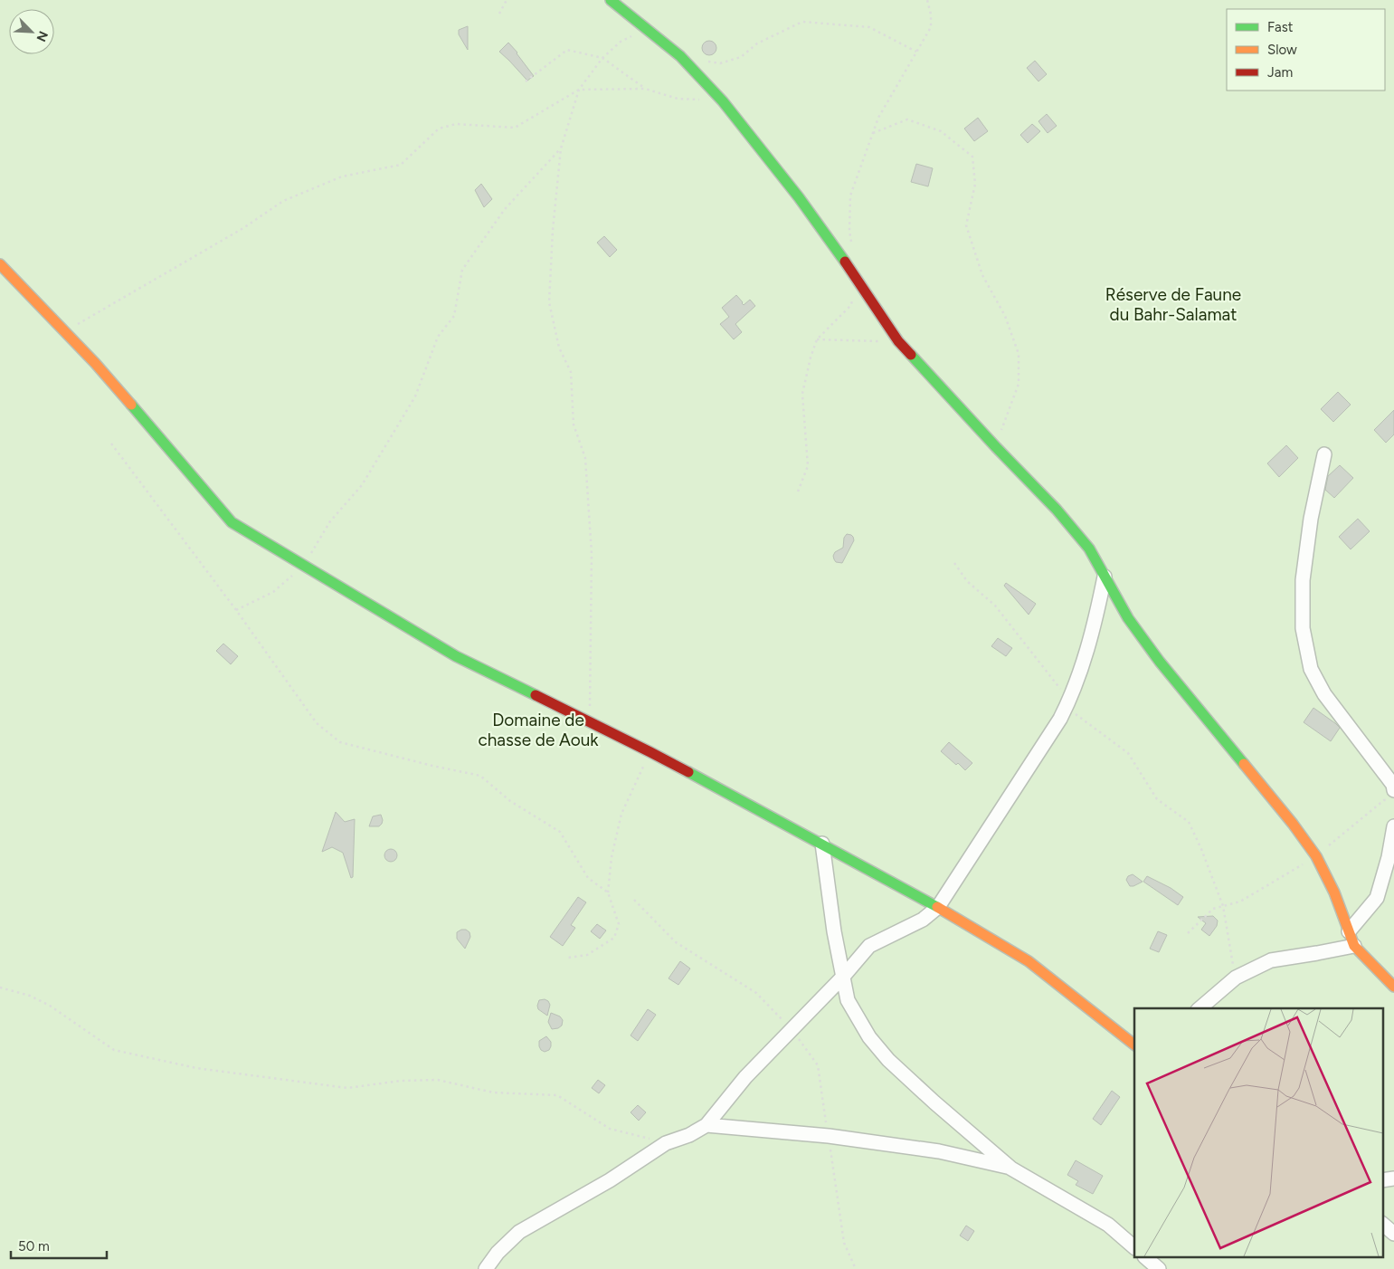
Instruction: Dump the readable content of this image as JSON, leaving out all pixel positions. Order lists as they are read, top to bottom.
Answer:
{
  "parks": ["Réserve de Faune du Bahr-Salamat", "Domaine de chasse de Aouk"],
  "legend": ["Fast", "Slow", "Jam"],
  "scale_bar": "50 m",
  "north": "bottom right"
}
